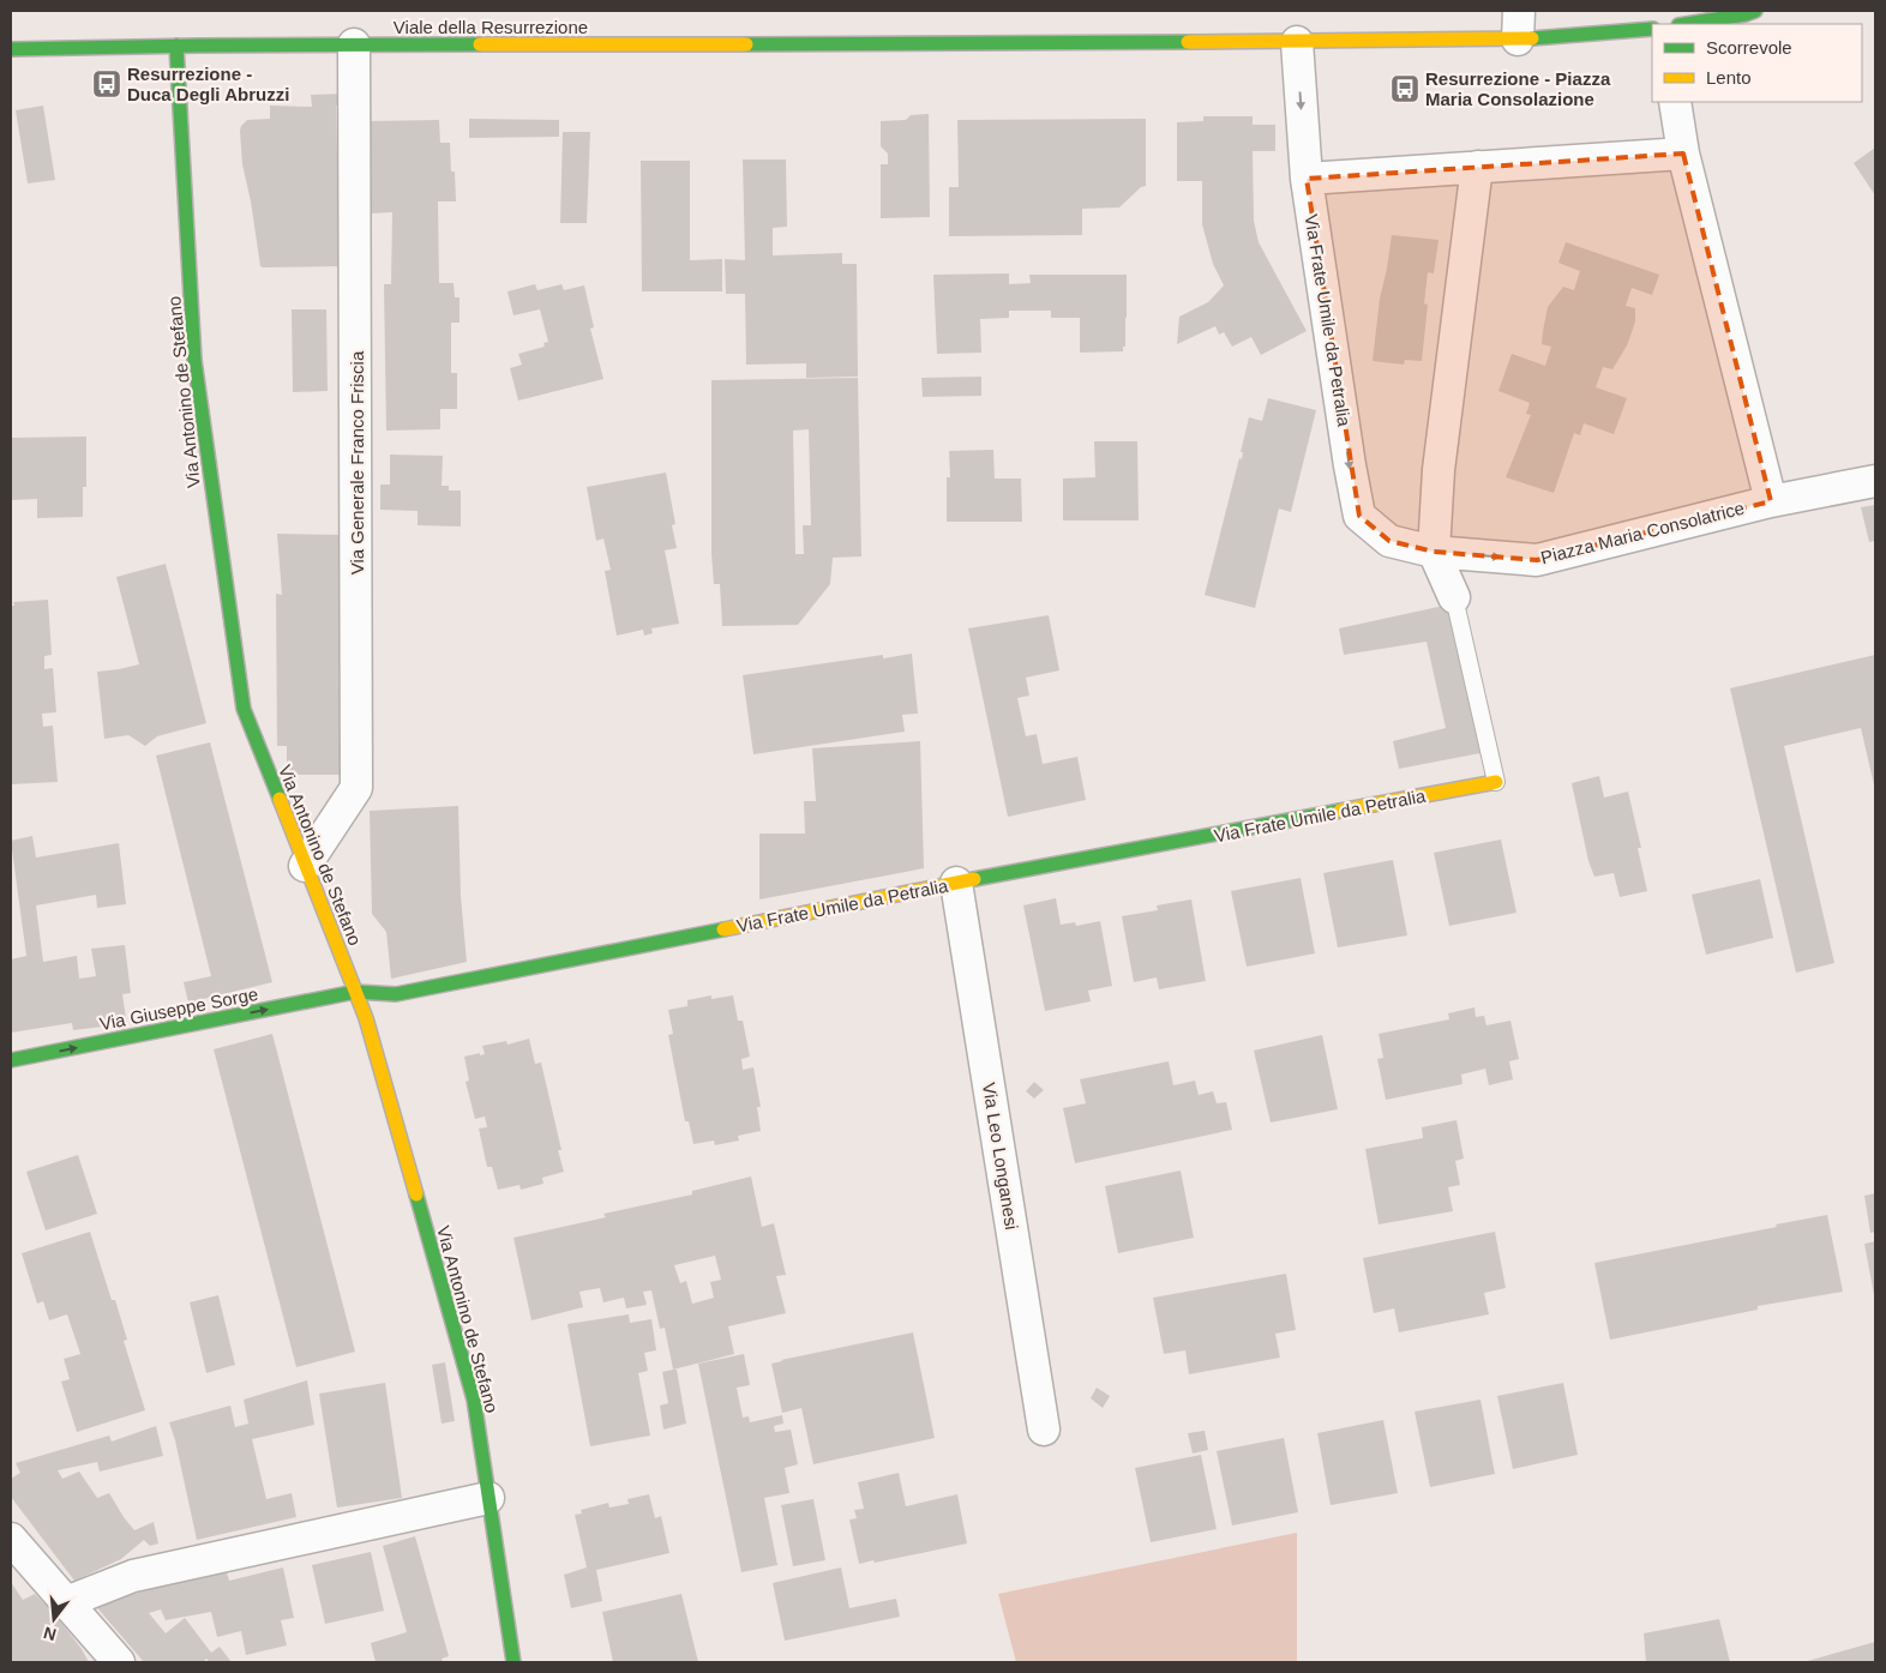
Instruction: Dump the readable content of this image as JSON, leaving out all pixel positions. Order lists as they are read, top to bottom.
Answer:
{
  "streets": {
    "street": [
      "Viale della Resurrezione",
      "Via Frate Umile da Petralia",
      "Via Antonino de Stefano",
      "Via Generale Franco Friscia",
      "Piazza Maria Consolatrice",
      "Via Giuseppe Sorge",
      "Via Leo Longanesi"
    ]
  },
  "crossings": [
    ["Viale della Resurrezione", "Via Frate Umile da Petralia"],
    ["Viale della Resurrezione", "Via Antonino de Stefano"],
    ["Viale della Resurrezione", "Via Generale Franco Friscia"],
    ["Via Frate Umile da Petralia", "Via Antonino de Stefano"],
    ["Via Frate Umile da Petralia", "Piazza Maria Consolatrice"],
    ["Via Frate Umile da Petralia", "Via Giuseppe Sorge"],
    ["Via Frate Umile da Petralia", "Via Leo Longanesi"],
    ["Via Antonino de Stefano", "Via Generale Franco Friscia"],
    ["Via Antonino de Stefano", "Via Giuseppe Sorge"]
  ],
  "one_way": ["Piazza Maria Consolatrice", "Via Giuseppe Sorge"],
  "places": {
    "bus stop": ["Resurrezione - Duca Degli Abruzzi", "Resurrezione - Piazza Maria Consolazione"]
  },
  "legend": ["Scorrevole", "Lento"],
  "north": "bottom"
}
